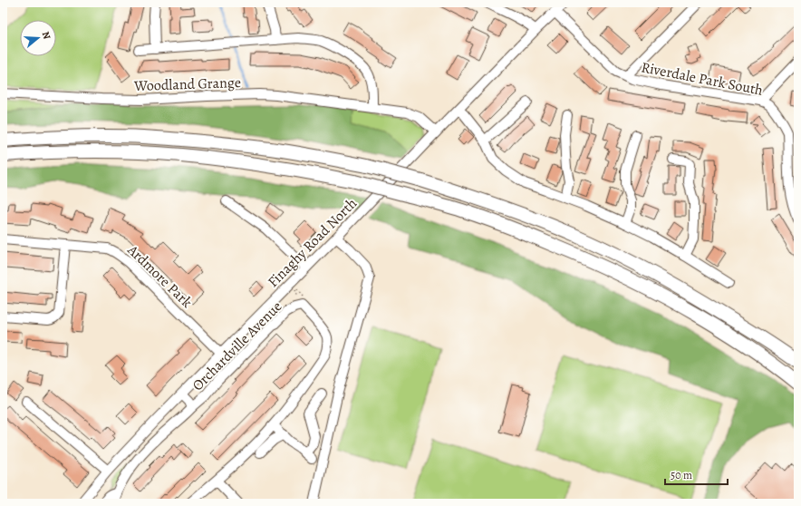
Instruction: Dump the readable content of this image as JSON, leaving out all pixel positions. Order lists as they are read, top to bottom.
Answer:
{
  "streets": {
    "street": [
      "Riverdale Park South",
      "Woodland Grange",
      "Finaghy Road North",
      "Ardmore Park",
      "Orchardville Avenue"
    ]
  },
  "crossings": [
    ["Riverdale Park South", "Finaghy Road North"],
    ["Woodland Grange", "Finaghy Road North"],
    ["Finaghy Road North", "Ardmore Park"],
    ["Finaghy Road North", "Orchardville Avenue"]
  ],
  "scale_bar": "50 m",
  "north": "right"
}
